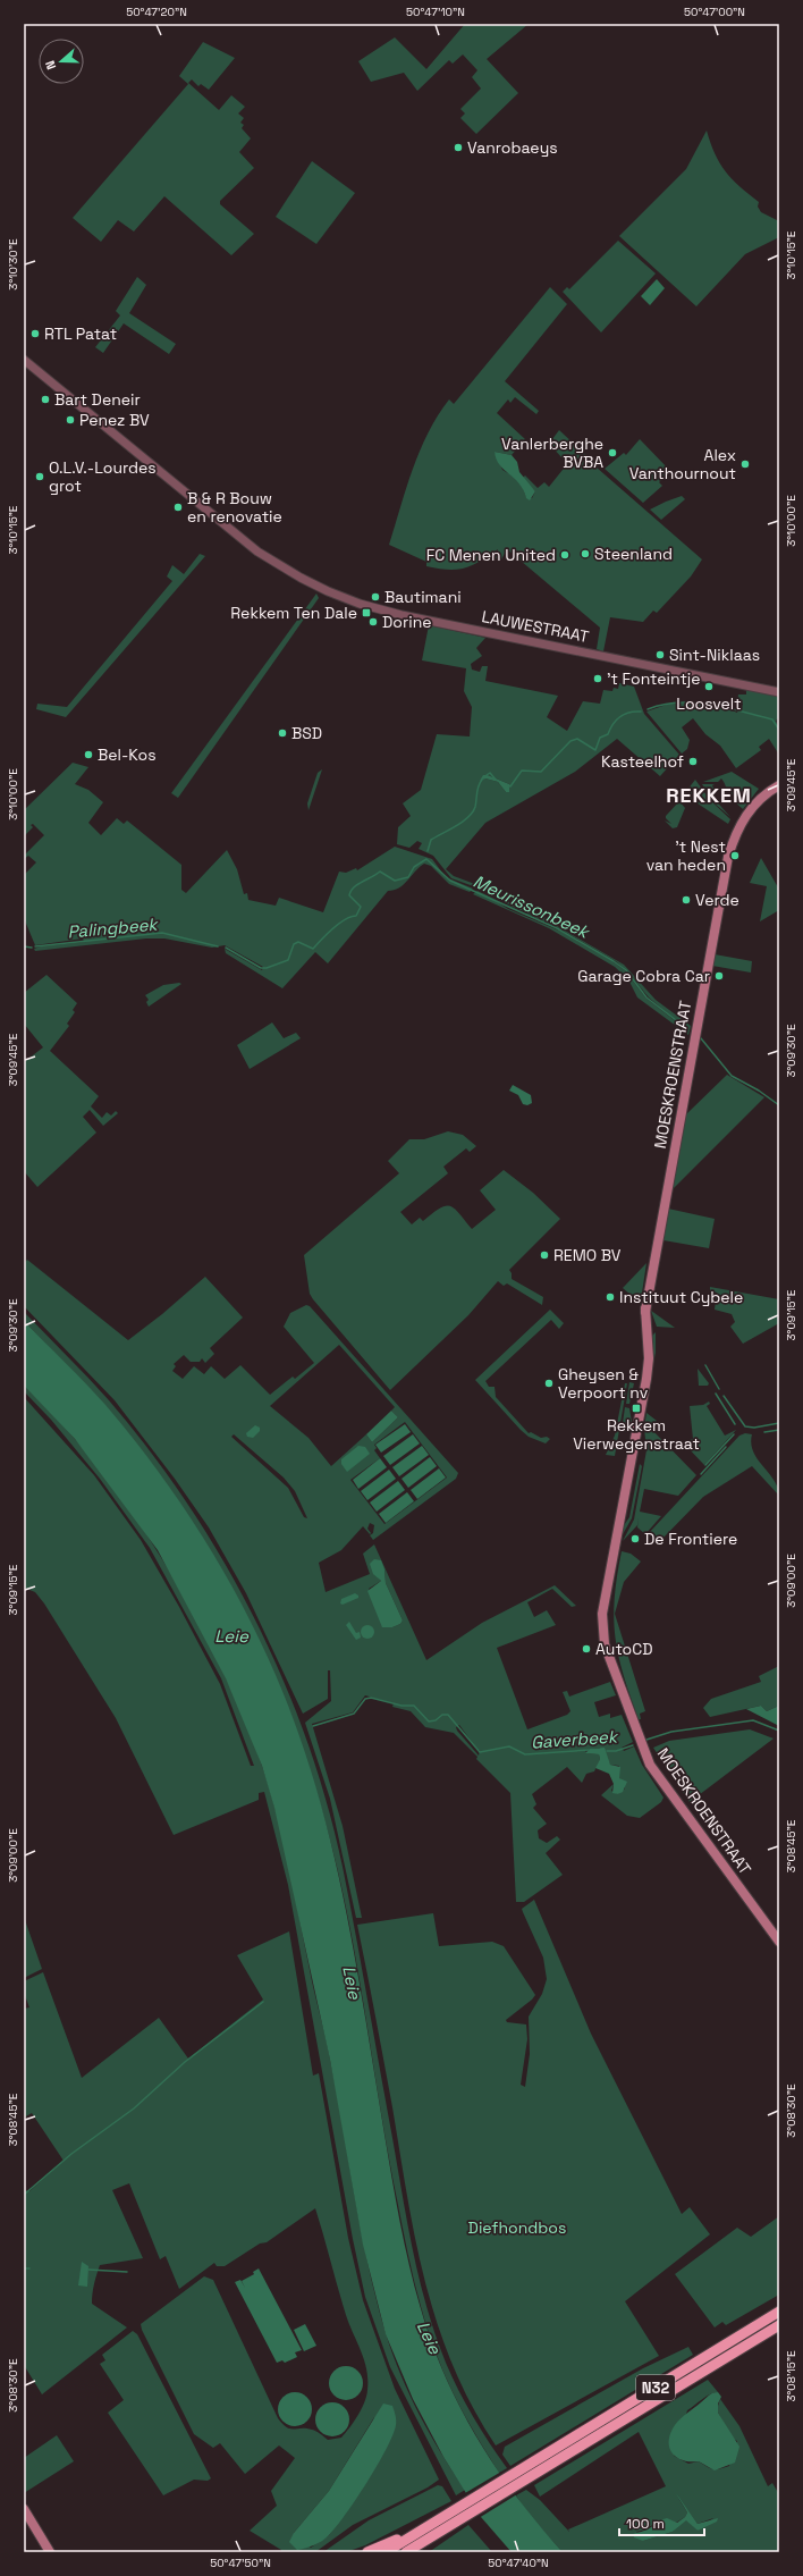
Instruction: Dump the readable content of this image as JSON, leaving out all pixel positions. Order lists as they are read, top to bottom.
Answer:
{
  "streets": {
    "highway": ["N32"],
    "main road": ["MOESKROENSTRAAT"],
    "street": ["LAUWESTRAAT"]
  },
  "districts": ["REKKEM"],
  "water": [
    "Meurissonbeek",
    "Palingbeek",
    "Leie",
    "Gaverbeek"
  ],
  "parks": ["Diefhondbos"],
  "places": {
    "other": [
      "Vanrobaeys",
      "RTL Patat",
      "Bart Deneir",
      "Penez BV",
      "Vanlerberghe BVBA",
      "Alex Vanthournout",
      "O.L.V.-Lourdes grot",
      "B & R Bouw en renovatie",
      "Steenland",
      "FC Menen United",
      "Bautimani",
      "Dorine",
      "Sint-Niklaas",
      "'t Fonteintje",
      "Loosvelt",
      "BSD",
      "Bel-Kos",
      "Kasteelhof",
      "'t Nest van heden",
      "Verde",
      "Garage Cobra Car",
      "REMO BV",
      "Instituut Cybele",
      "Gheysen & Verpoort nv",
      "De Frontiere",
      "AutoCD"
    ],
    "transit": ["Rekkem Ten Dale", "Rekkem Vierwegenstraat"]
  },
  "scale_bar": "100 m",
  "north": "left",
  "coordinates": [
    "50°47'20\"N",
    "50°47'10\"N",
    "50°47'00\"N",
    "3°10'15\"E",
    "3°10'30\"E",
    "3°10'00\"E",
    "3°09'45\"E",
    "3°09'30\"E",
    "3°09'15\"E",
    "3°09'00\"E",
    "3°08'45\"E",
    "3°08'30\"E",
    "3°08'15\"E",
    "50°47'50\"N",
    "50°47'40\"N"
  ]
}
